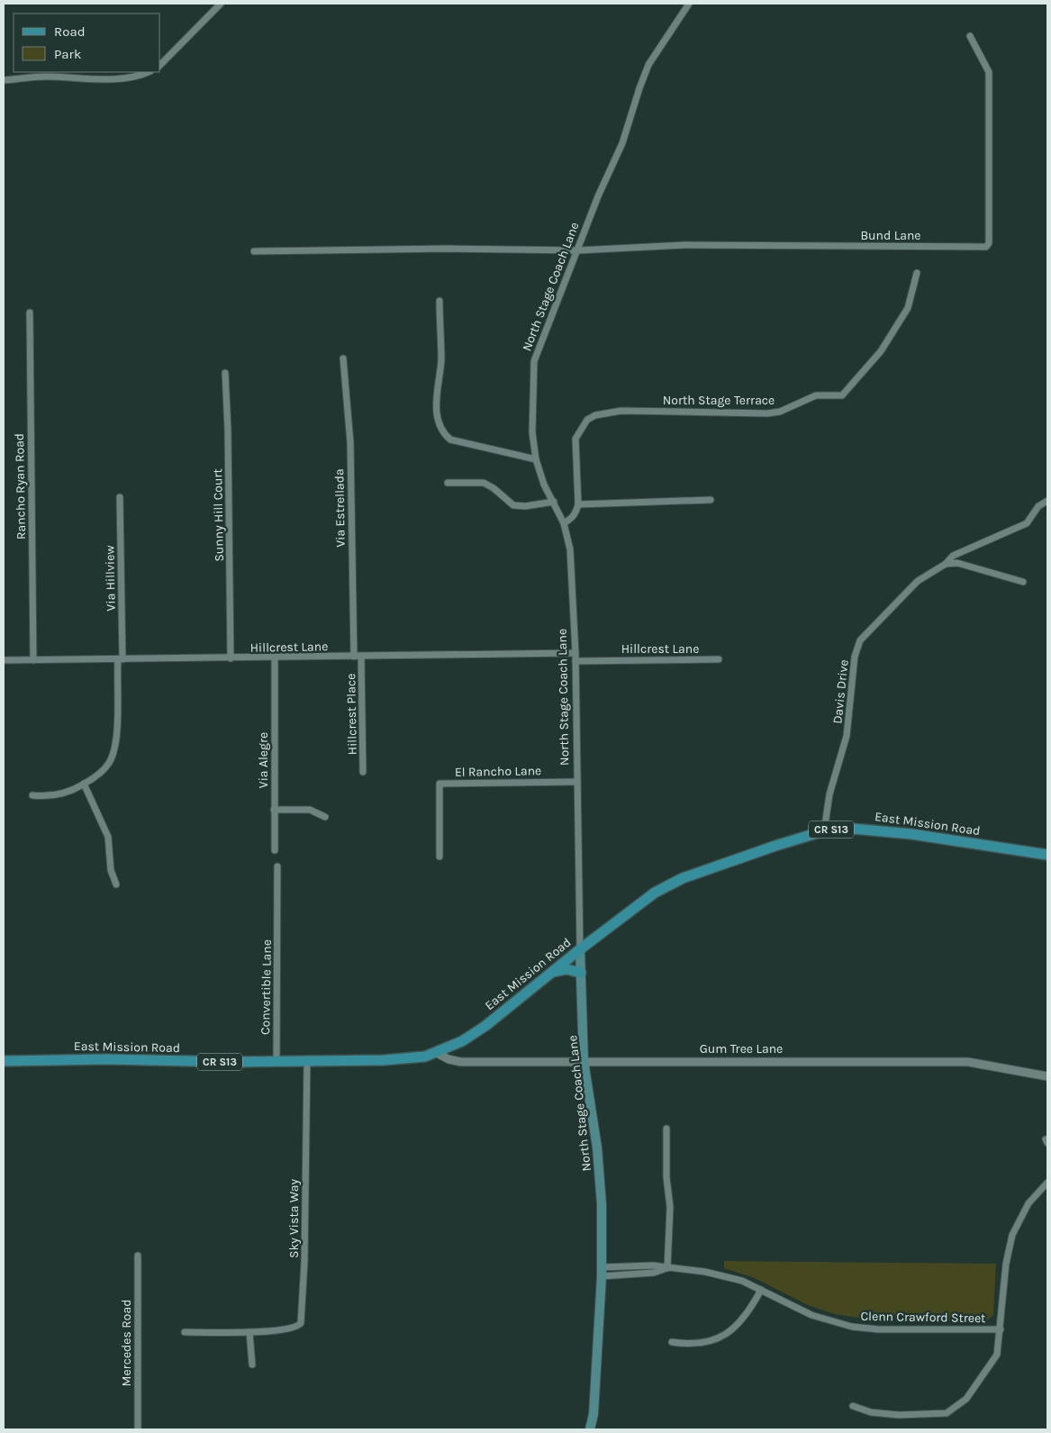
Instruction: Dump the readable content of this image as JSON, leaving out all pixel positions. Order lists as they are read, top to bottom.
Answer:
{
  "streets": {
    "main road": ["North Stage Coach Lane", "East Mission Road", "CR S13"],
    "street": [
      "Bund Lane",
      "North Stage Terrace",
      "Rancho Ryan Road",
      "Via Estrellada",
      "Sunny Hill Court",
      "Via Hillview",
      "Hillcrest Lane",
      "Davis Drive",
      "Hillcrest Place",
      "Via Alegre",
      "El Rancho Lane",
      "Convertible Lane",
      "Gum Tree Lane",
      "Sky Vista Way",
      "Clenn Crawford Street",
      "Mercedes Road"
    ]
  },
  "crossings": [
    ["Bund Lane", "North Stage Coach Lane"],
    ["North Stage Coach Lane", "Hillcrest Lane"],
    ["North Stage Coach Lane", "El Rancho Lane"],
    ["North Stage Coach Lane", "East Mission Road"],
    ["North Stage Coach Lane", "Gum Tree Lane"],
    ["North Stage Coach Lane", "Clenn Crawford Street"],
    ["Rancho Ryan Road", "Hillcrest Lane"],
    ["Via Estrellada", "Hillcrest Lane"],
    ["Sunny Hill Court", "Hillcrest Lane"],
    ["Via Hillview", "Hillcrest Lane"],
    ["Hillcrest Lane", "Hillcrest Place"],
    ["Hillcrest Lane", "Via Alegre"],
    ["Davis Drive", "East Mission Road"],
    ["East Mission Road", "Convertible Lane"],
    ["East Mission Road", "Gum Tree Lane"],
    ["East Mission Road", "Sky Vista Way"]
  ],
  "legend": ["Road", "Park"]
}
